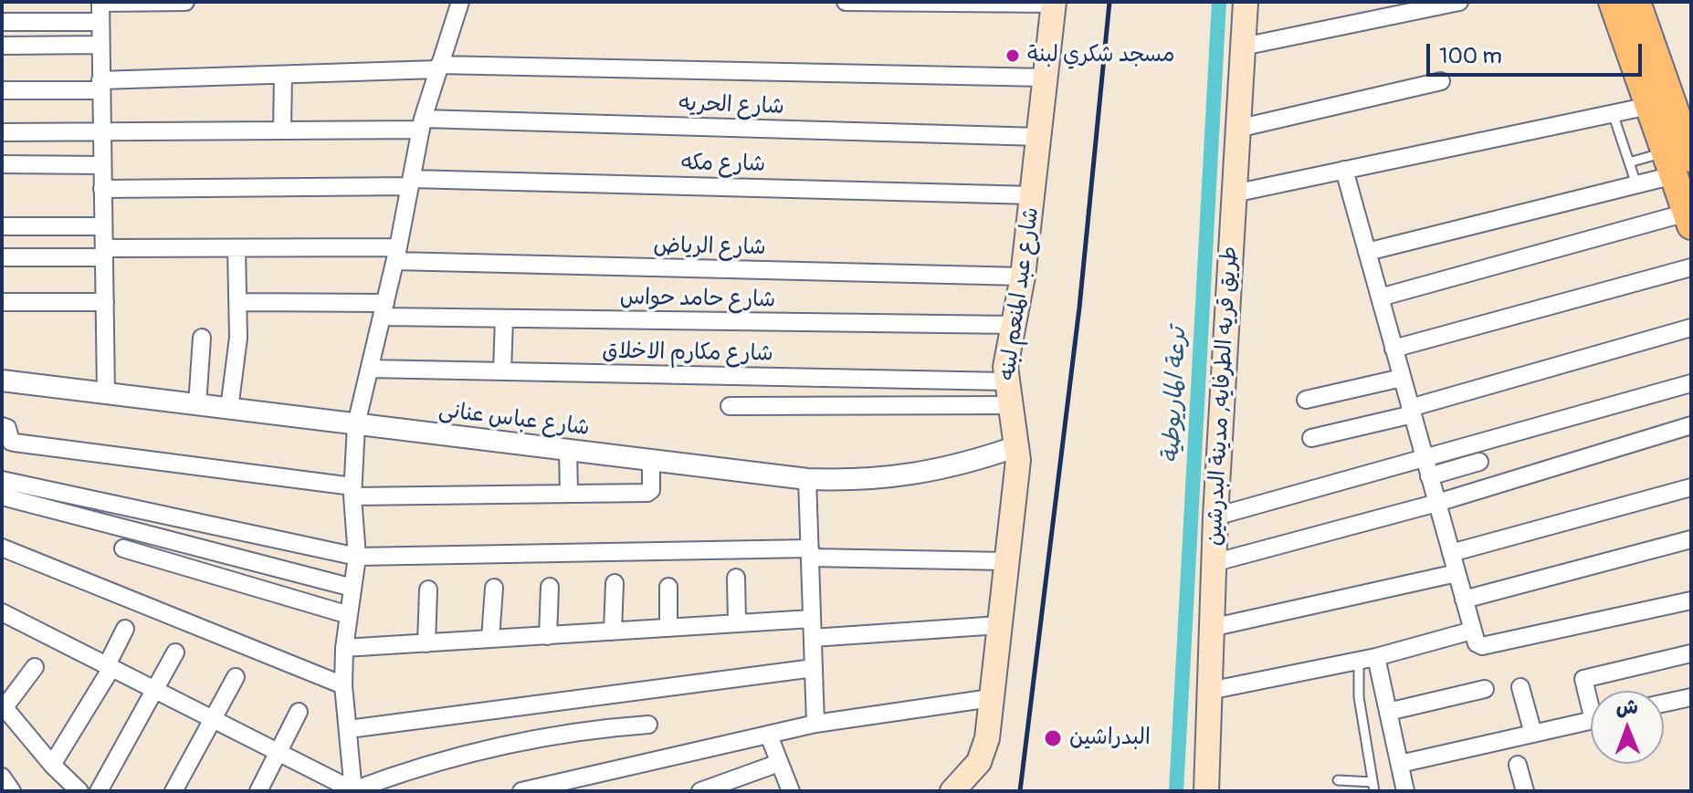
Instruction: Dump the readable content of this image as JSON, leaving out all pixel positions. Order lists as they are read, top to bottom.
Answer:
{
  "streets": {
    "main road": ["شارع عبد المنعم لبنه", "طريق قريه الطرفايه, مدينة البدرشين"],
    "street": [
      "شارع الحريه",
      "شارع مكه",
      "شارع الرياض",
      "شارع حامد حواس",
      "شارع مكارم الاخلاق",
      "شارع عباس عنانى"
    ]
  },
  "crossings": [
    ["شارع الحريه", "شارع عبد المنعم لبنه"],
    ["شارع مكه", "شارع عبد المنعم لبنه"],
    ["شارع الرياض", "شارع عبد المنعم لبنه"],
    ["شارع عبد المنعم لبنه", "شارع حامد حواس"],
    ["شارع عبد المنعم لبنه", "شارع مكارم الاخلاق"],
    ["شارع عبد المنعم لبنه", "شارع عباس عنانى"]
  ],
  "water": ["ترعة الماريوطية"],
  "places": ["مسجد شكري لبنة", "البدراشين"],
  "scale_bar": "100 m",
  "north": "top"
}
